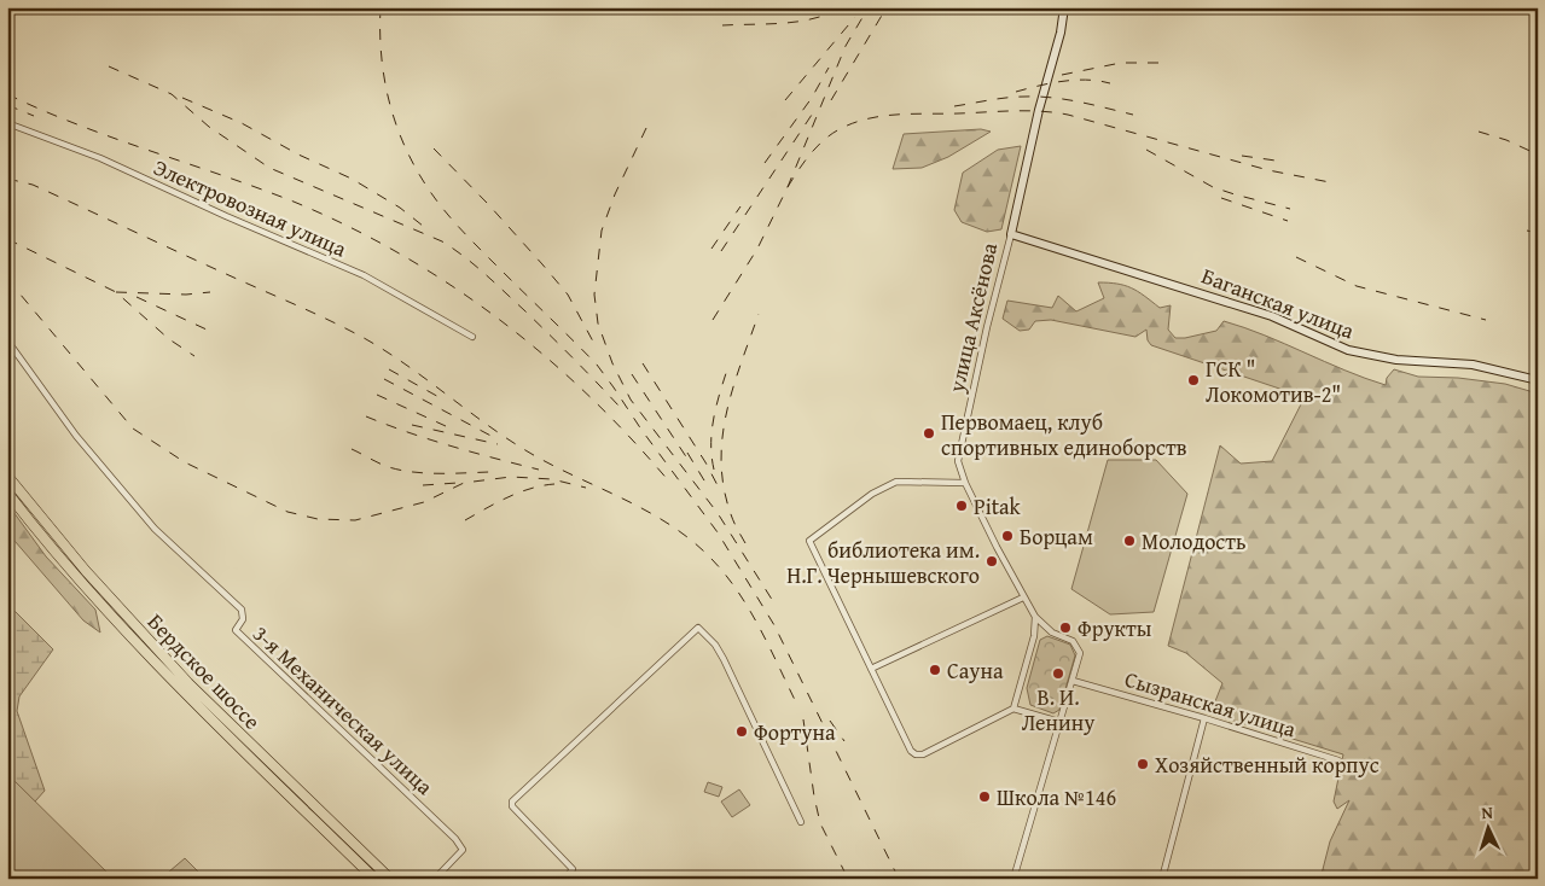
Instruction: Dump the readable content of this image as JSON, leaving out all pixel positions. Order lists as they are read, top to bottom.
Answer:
{
  "streets": {
    "highway": ["Бердское шоссе"],
    "street": [
      "Электровозная улица",
      "Баганская улица",
      "улица Аксёнова",
      "Сызранская улица",
      "3-я Механическая улица"
    ]
  },
  "crossings": [
    ["Баганская улица", "улица Аксёнова"],
    ["улица Аксёнова", "Сызранская улица"]
  ],
  "places": [
    "ГСК \" Локомотив-2\"",
    "Первомаец, клуб спортивных единоборств",
    "Pitak",
    "Борцам",
    "Молодость",
    "библиотека им. Н.Г. Чернышевского",
    "Фрукты",
    "Сауна",
    "В. И. Ленину",
    "Фортуна",
    "Хозяйственный корпус",
    "Школа №146"
  ],
  "north": "top"
}
